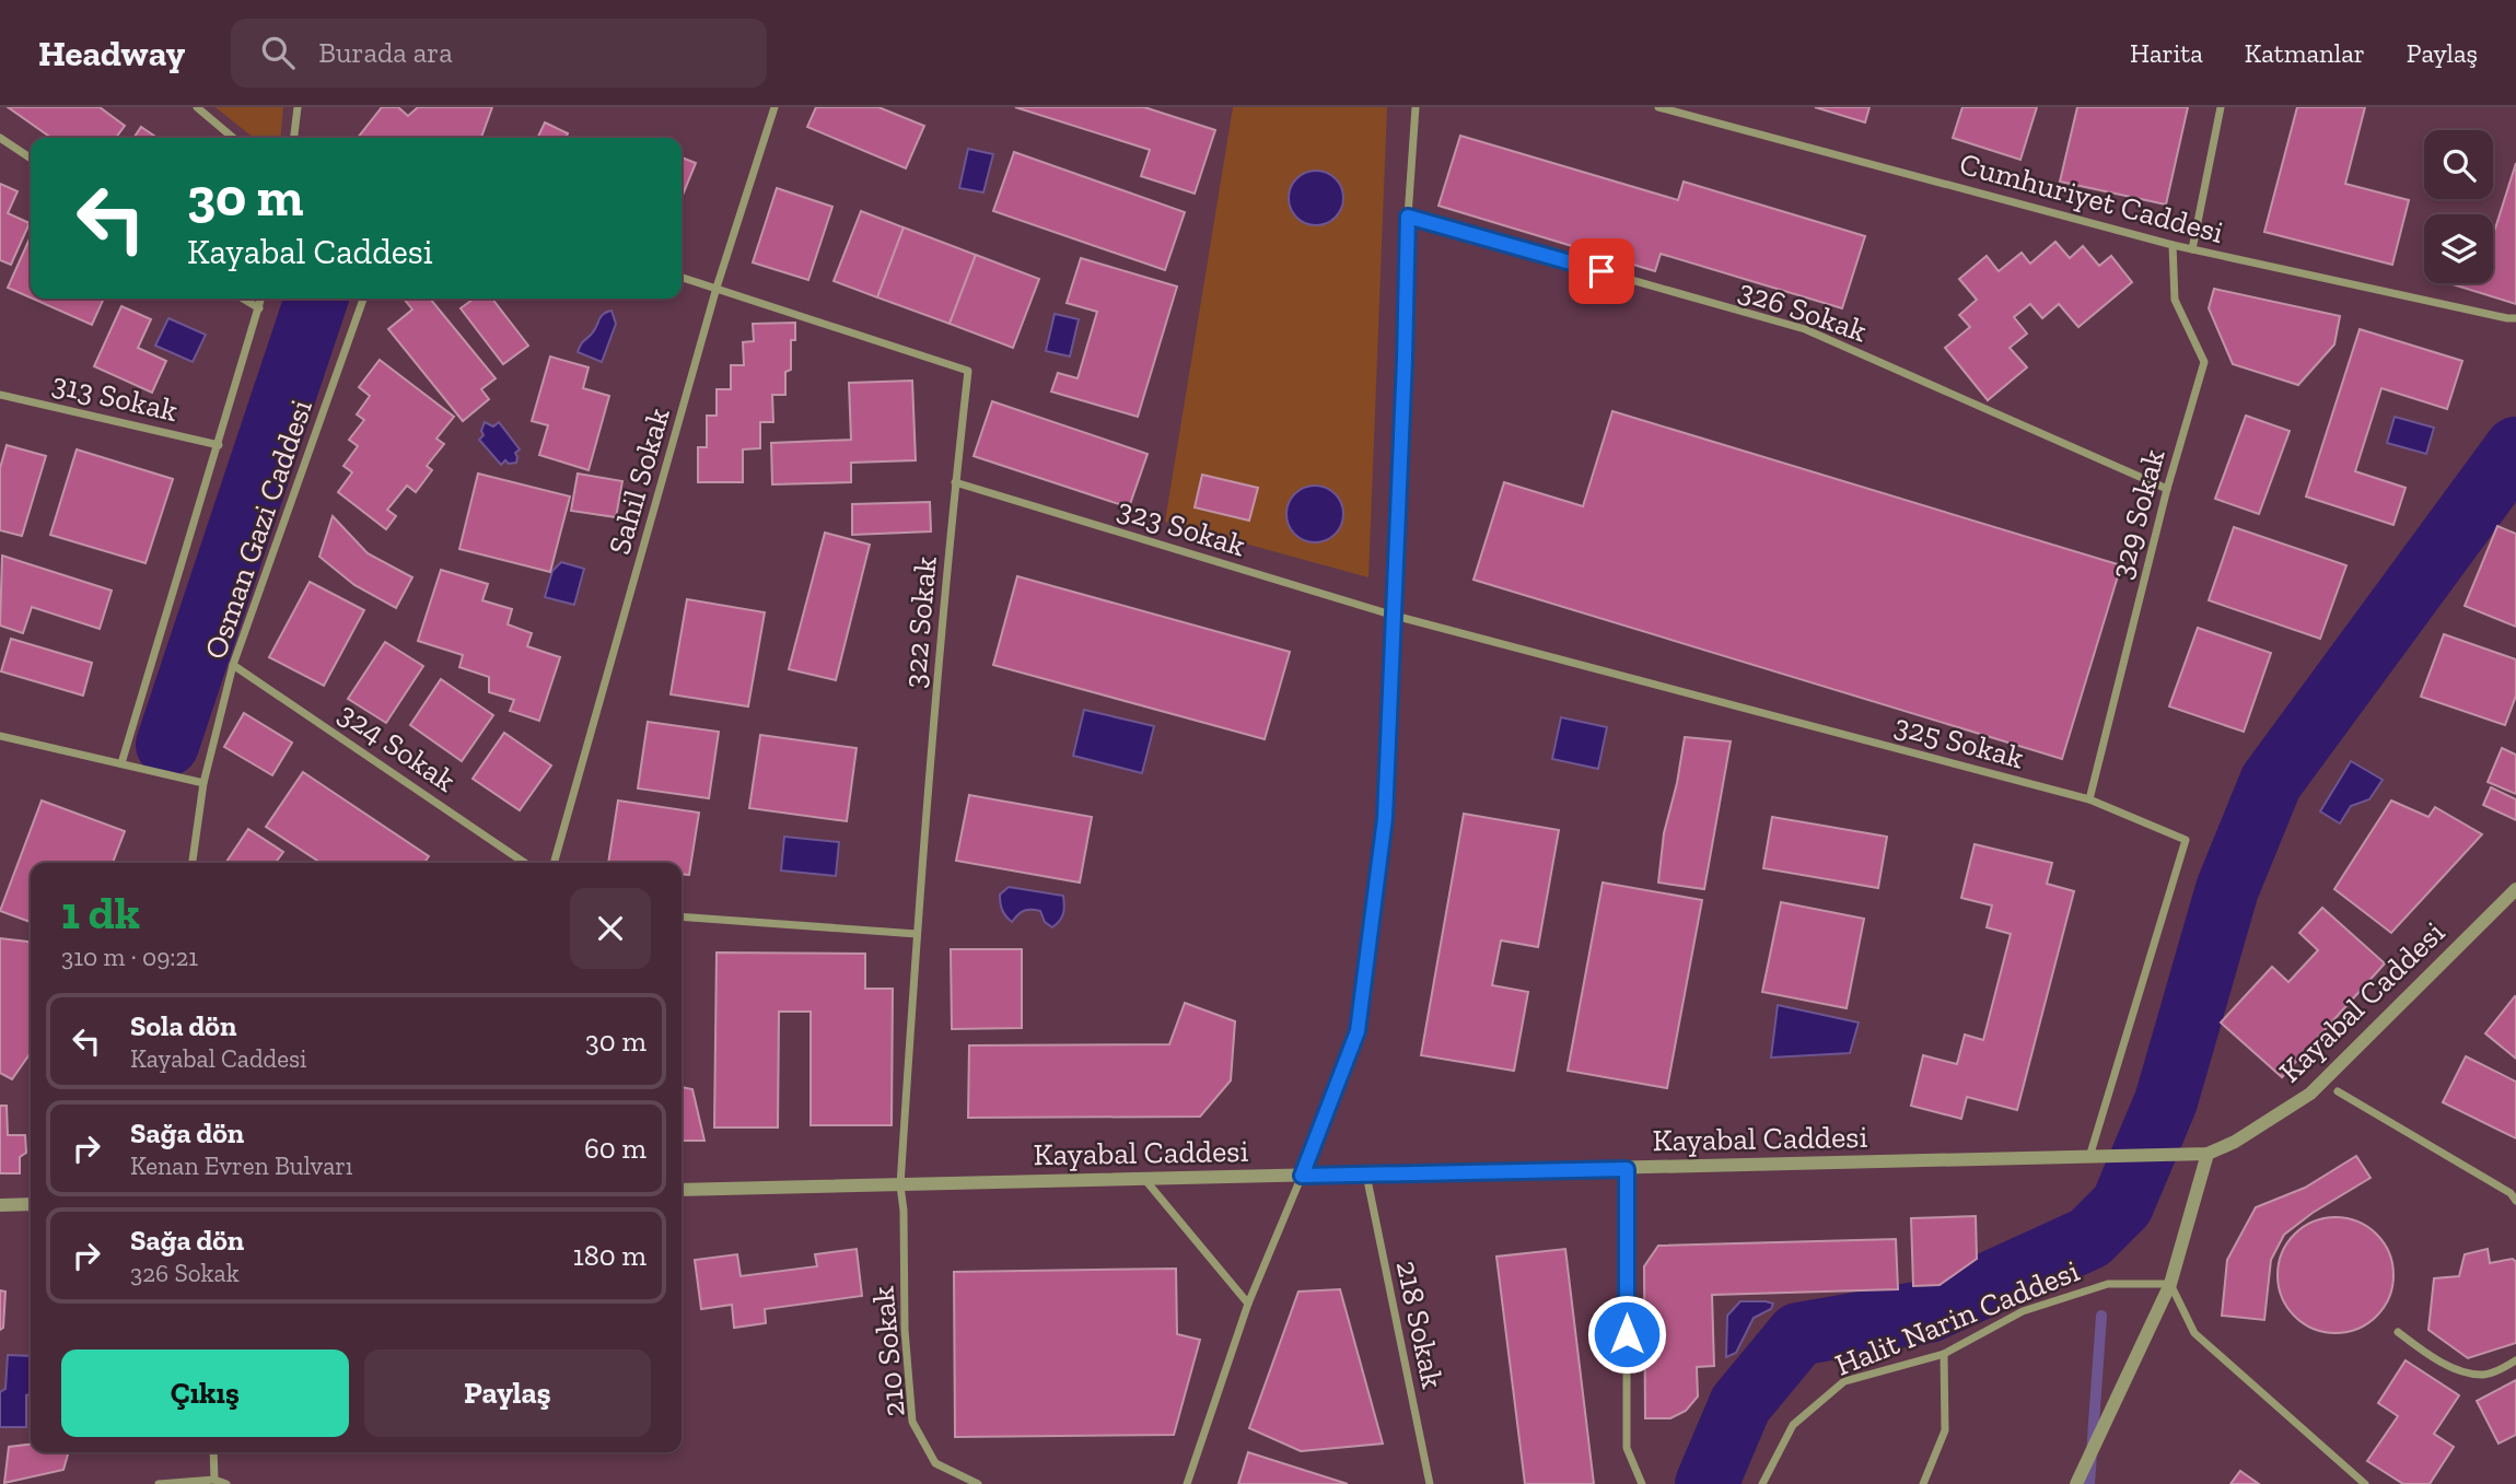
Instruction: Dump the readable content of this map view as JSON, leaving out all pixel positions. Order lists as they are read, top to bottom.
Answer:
{
  "streets": {
    "street": [
      "Cumhuriyet Caddesi",
      "326 Sokak",
      "313 Sokak",
      "Sahil Sokak",
      "329 Sokak",
      "323 Sokak",
      "Osman Gazi Caddesi",
      "322 Sokak",
      "325 Sokak",
      "324 Sokak",
      "Kayabal Caddesi",
      "Halit Narin Caddesi",
      "218 Sokak",
      "210 Sokak"
    ]
  },
  "crossings": [
    ["Cumhuriyet Caddesi", "329 Sokak"],
    ["326 Sokak", "329 Sokak"],
    ["313 Sokak", "Osman Gazi Caddesi"],
    ["Sahil Sokak", "322 Sokak"],
    ["329 Sokak", "325 Sokak"],
    ["323 Sokak", "322 Sokak"],
    ["323 Sokak", "325 Sokak"],
    ["Osman Gazi Caddesi", "324 Sokak"],
    ["322 Sokak", "Kayabal Caddesi"],
    ["322 Sokak", "210 Sokak"],
    ["325 Sokak", "Kayabal Caddesi"],
    ["Kayabal Caddesi", "218 Sokak"],
    ["Kayabal Caddesi", "210 Sokak"]
  ],
  "page": {
    "header": "Headway",
    "search": "Burada ara",
    "nav": ["Harita", "Katmanlar", "Paylaş"],
    "turn": ["30 m", "Kayabal Caddesi"],
    "heading": ["1 dk", "310 m · 09:21"],
    "list": [
      {
        "name": "Sola dön",
        "note": "Kayabal Caddesi",
        "value": "30 m"
      },
      {
        "name": "Sağa dön",
        "note": "Kenan Evren Bulvarı",
        "value": "60 m"
      },
      {
        "name": "Sağa dön",
        "note": "326 Sokak",
        "value": "180 m"
      }
    ],
    "buttons": ["Çıkış", "Paylaş"]
  }
}
